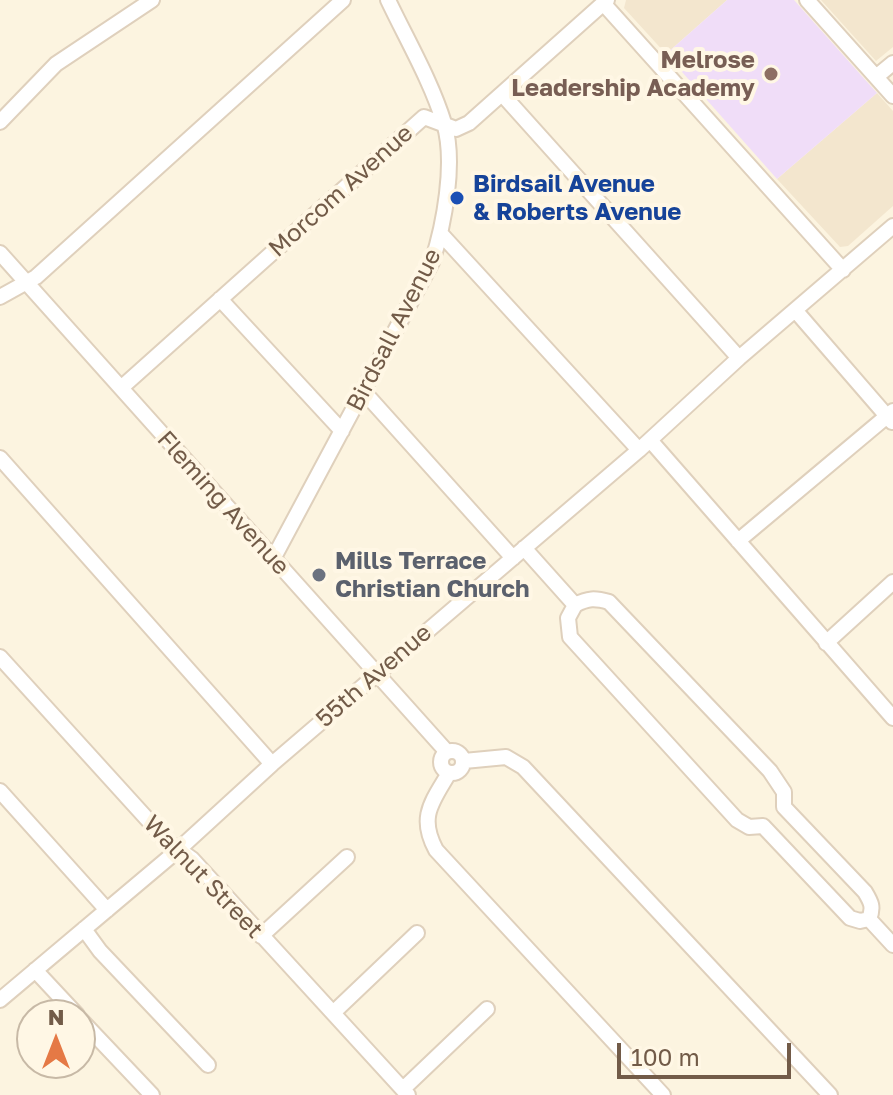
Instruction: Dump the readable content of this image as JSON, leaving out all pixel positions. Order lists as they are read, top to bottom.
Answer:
{
  "streets": {
    "street": [
      "Morcom Avenue",
      "Birdsall Avenue",
      "Fleming Avenue",
      "55th Avenue",
      "Walnut Street"
    ]
  },
  "crossings": [
    ["Morcom Avenue", "Birdsall Avenue"],
    ["Morcom Avenue", "Fleming Avenue"],
    ["Birdsall Avenue", "Fleming Avenue"],
    ["Fleming Avenue", "55th Avenue"],
    ["55th Avenue", "Walnut Street"]
  ],
  "places": ["Melrose Leadership Academy", "Birdsail Avenue & Roberts Avenue", "Mills Terrace Christian Church"],
  "scale_bar": "100 m",
  "north": "top"
}
